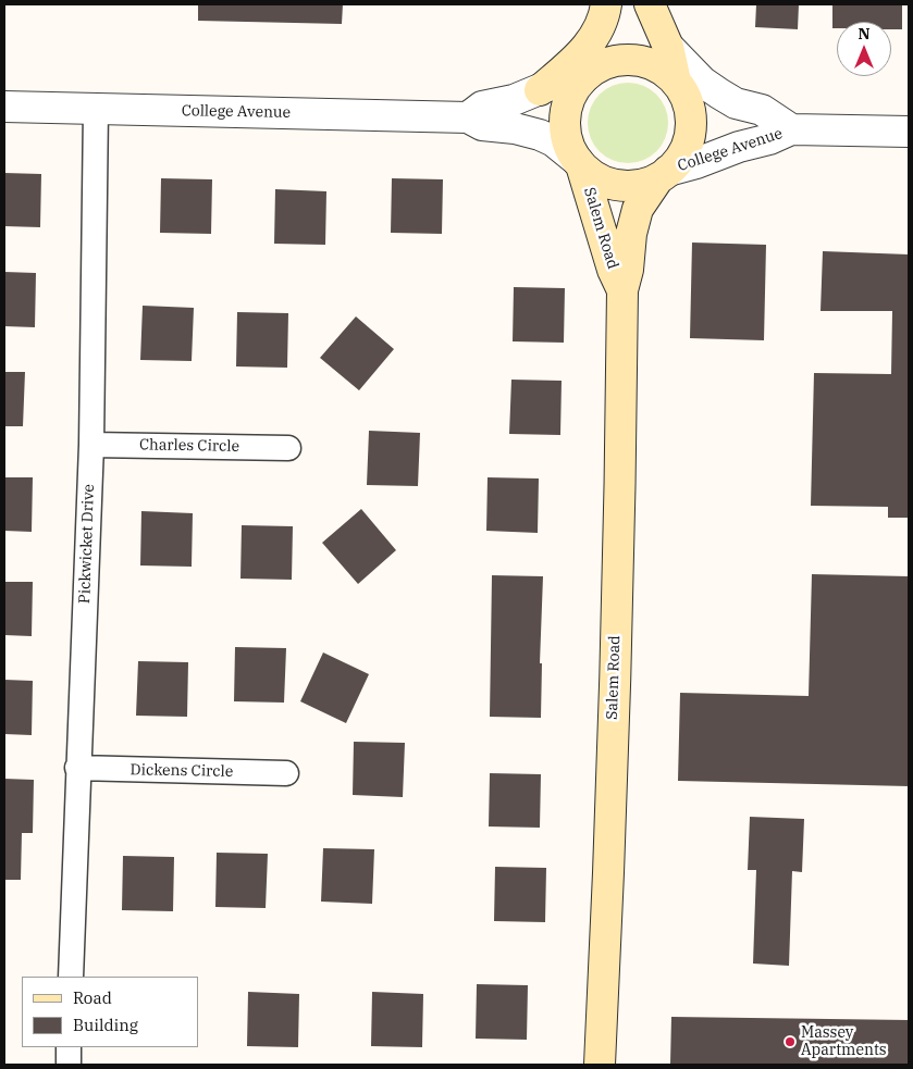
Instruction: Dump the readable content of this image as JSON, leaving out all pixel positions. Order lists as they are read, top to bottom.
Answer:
{
  "streets": {
    "main road": ["Salem Road"],
    "street": [
      "College Avenue",
      "Charles Circle",
      "Pickwicket Drive",
      "Dickens Circle"
    ]
  },
  "crossings": [
    ["College Avenue", "Salem Road"],
    ["College Avenue", "Pickwicket Drive"],
    ["Charles Circle", "Pickwicket Drive"],
    ["Pickwicket Drive", "Dickens Circle"]
  ],
  "places": ["Massey Apartments"],
  "legend": ["Road", "Building"],
  "north": "top"
}
